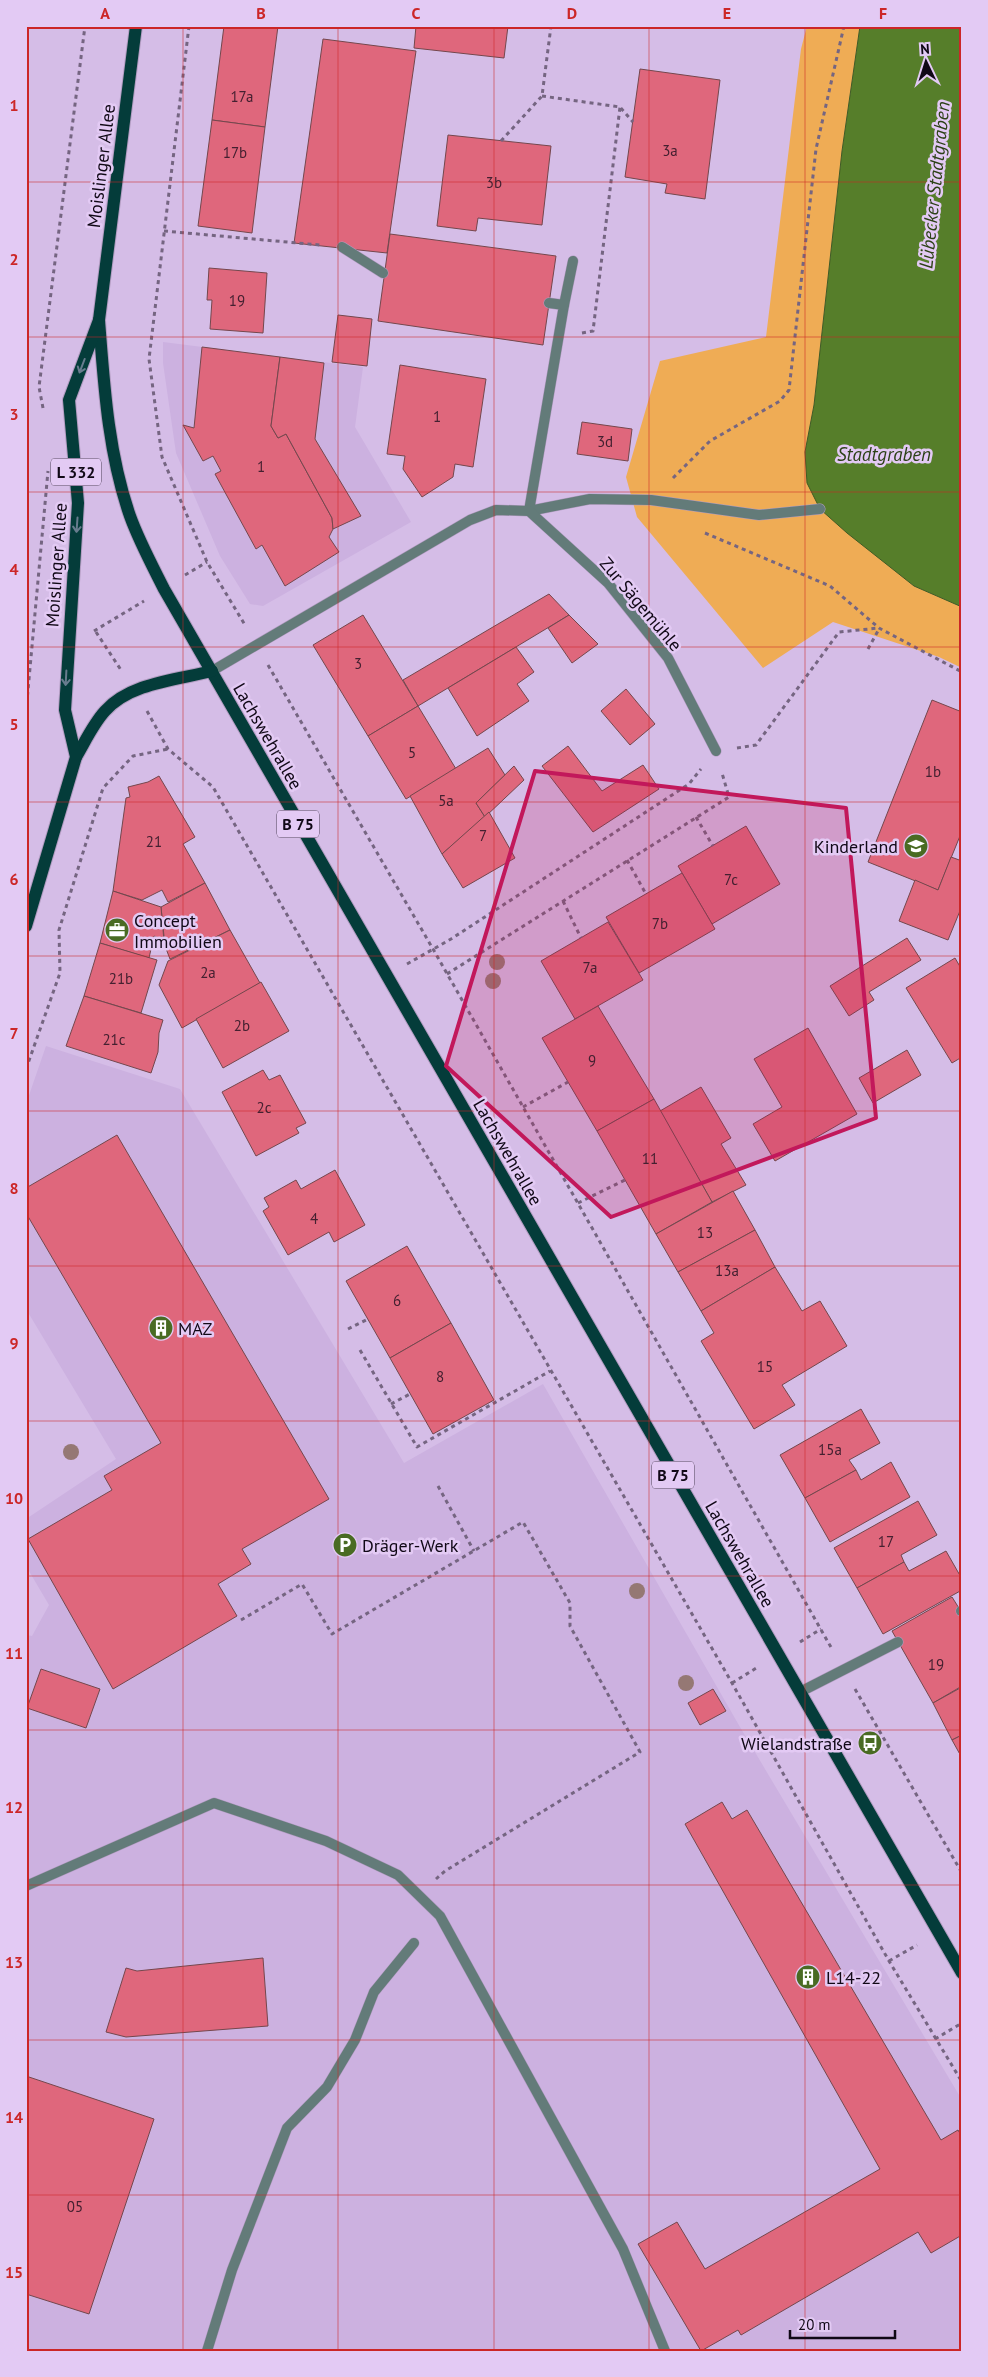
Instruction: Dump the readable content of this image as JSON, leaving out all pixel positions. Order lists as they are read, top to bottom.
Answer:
{
  "streets": {
    "main road": [
      "Moislinger Allee",
      "L 332",
      "Lachswehrallee",
      "B 75"
    ],
    "street": ["Zur Sägemühle"]
  },
  "crossings": [
    ["Moislinger Allee", "Lachswehrallee"]
  ],
  "one_way": ["Moislinger Allee"],
  "water": ["Lübecker Stadtgraben", "Stadtgraben"],
  "places": {
    "school or university": ["Kinderland"],
    "office": ["Concept Immobilien"],
    "building": ["MAZ", "L14-22"],
    "parking": ["Dräger-Werk"],
    "bus stop": ["Wielandstraße"]
  },
  "house_numbers": [
    "17a",
    "3a",
    "17b",
    "3b",
    "19",
    "1",
    "3d",
    "1",
    "3",
    "5",
    "1b",
    "5a",
    "7",
    "21",
    "7c",
    "7b",
    "7a",
    "2a",
    "21b",
    "2b",
    "21c",
    "9",
    "2c",
    "11",
    "4",
    "13",
    "13a",
    "6",
    "15",
    "8",
    "15a",
    "17",
    "19",
    "05"
  ],
  "scale_bar": "20 m",
  "north": "top",
  "grid": {
    "columns": [
      "A",
      "B",
      "C",
      "D",
      "E",
      "F"
    ],
    "rows": [
      "1",
      "2",
      "3",
      "4",
      "5",
      "6",
      "7",
      "8",
      "9",
      "10",
      "11",
      "12",
      "13",
      "14",
      "15"
    ]
  }
}
